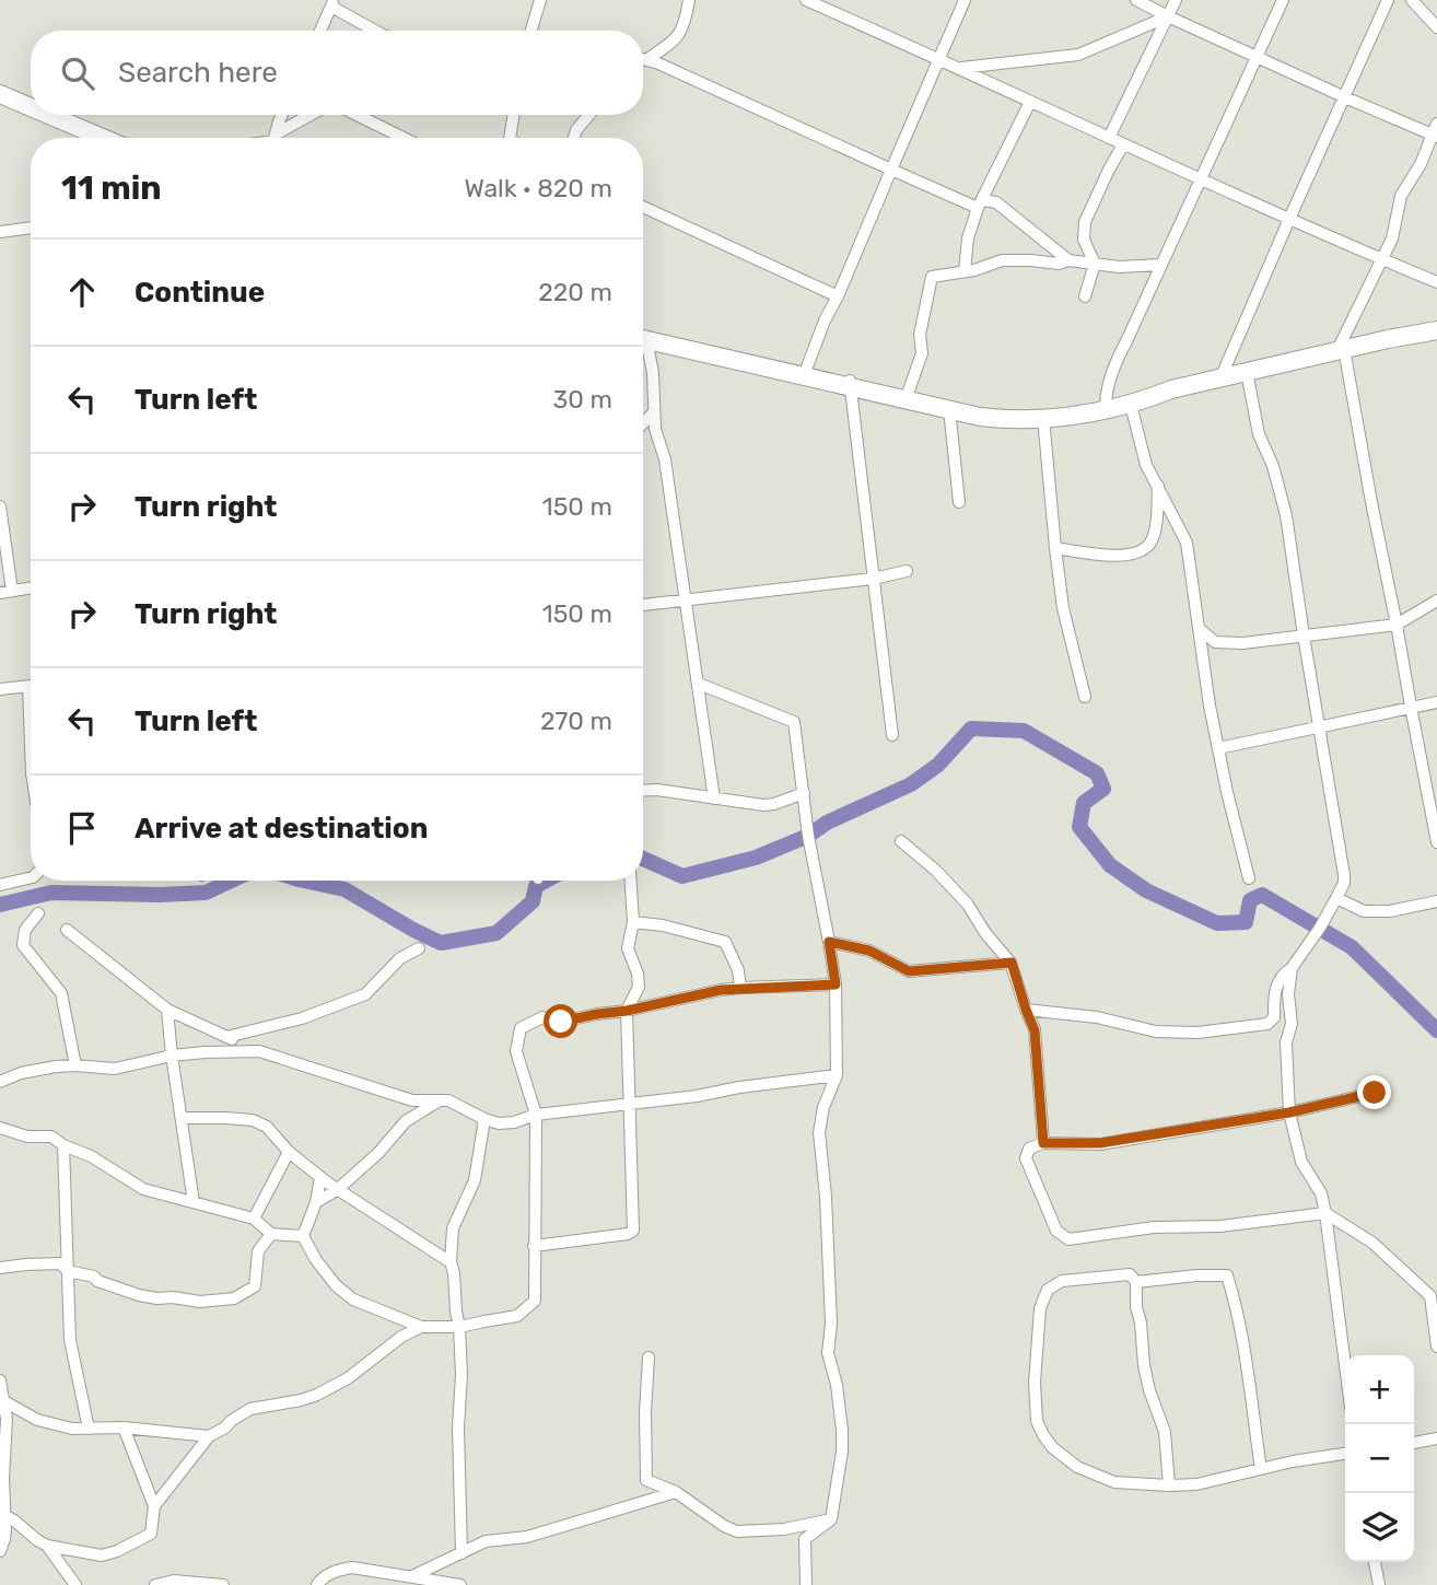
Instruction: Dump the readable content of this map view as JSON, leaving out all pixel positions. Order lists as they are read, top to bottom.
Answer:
{
  "page": {
    "search": "Search here",
    "heading": ["11 min", "Walk · 820 m"],
    "list": [
      ["Continue", "220 m"],
      ["Turn left", "30 m"],
      ["Turn right", "150 m"],
      ["Turn right", "150 m"],
      ["Turn left", "270 m"],
      "Arrive at destination"
    ],
    "map_buttons": ["+", "−"]
  }
}
